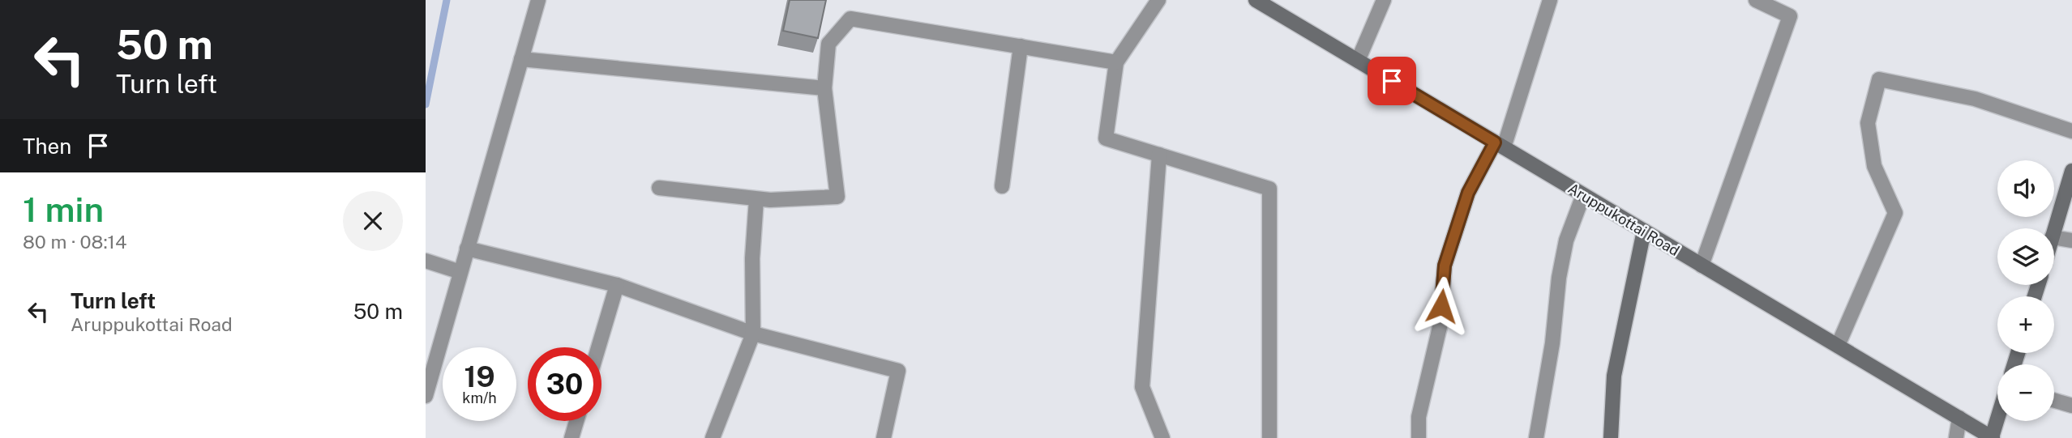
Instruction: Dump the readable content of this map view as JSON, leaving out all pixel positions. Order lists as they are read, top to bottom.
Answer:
{
  "streets": {
    "main road": ["Aruppukottai Road"]
  },
  "page": {
    "turn": ["50 m", "Turn left"],
    "then": "Then",
    "map_buttons": ["+", "−"],
    "heading": ["1 min", "80 m · 08:14"],
    "list": [
      {
        "name": "Turn left",
        "note": "Aruppukottai Road",
        "value": "50 m"
      }
    ],
    "speed": "19 km/h",
    "limit": "30"
  }
}
